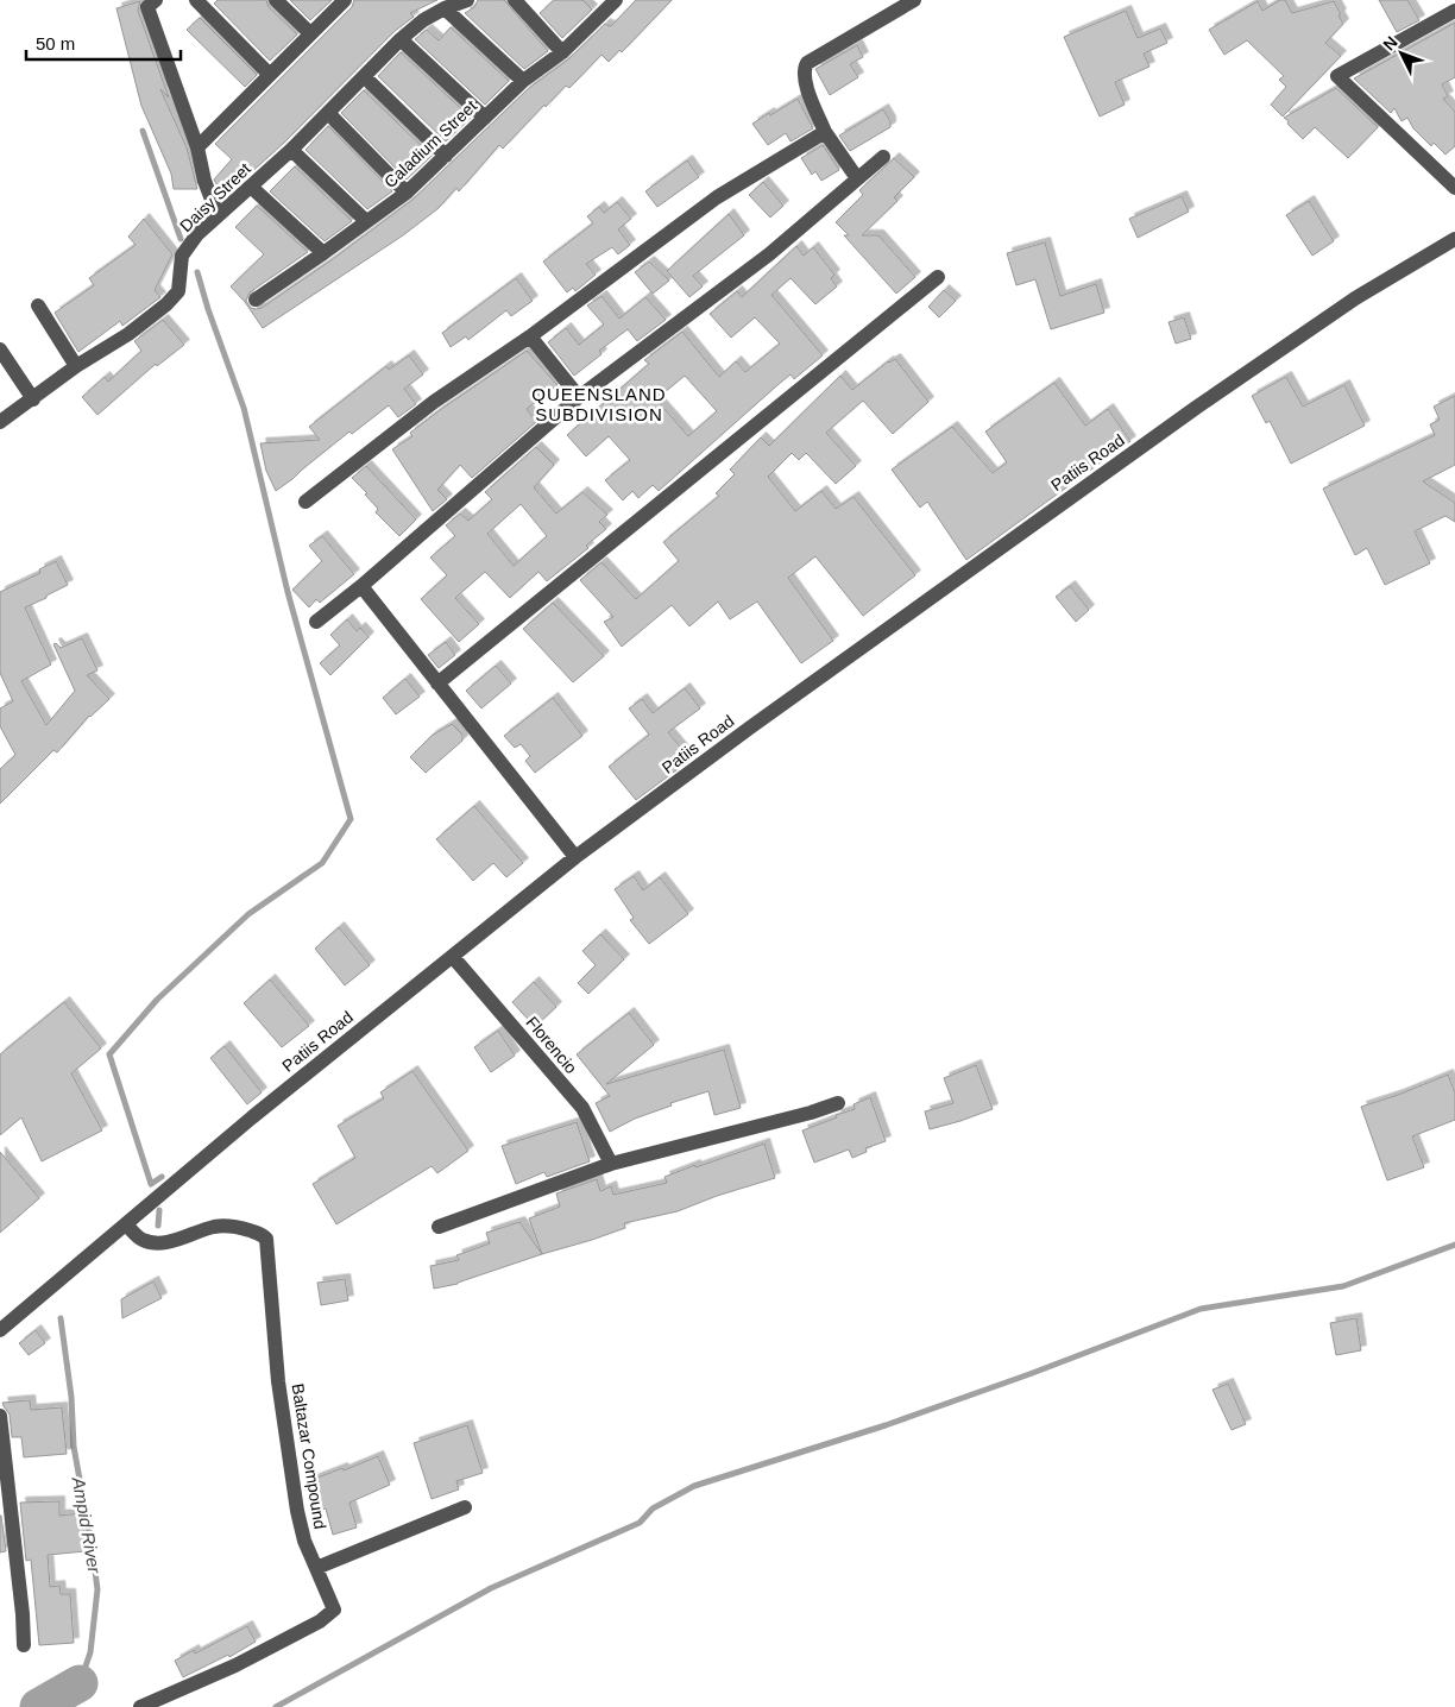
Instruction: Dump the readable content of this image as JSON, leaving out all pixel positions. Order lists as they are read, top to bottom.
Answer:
{
  "streets": {
    "street": [
      "Caladium Street",
      "Daisy Street",
      "Patiis Road",
      "Florencio",
      "Baltazar Compound"
    ]
  },
  "crossings": [
    ["Patiis Road", "Florencio"],
    ["Patiis Road", "Baltazar Compound"]
  ],
  "districts": ["QUEENSLAND SUBDIVISION"],
  "water": ["Ampid River"],
  "scale_bar": "50 m",
  "north": "top left"
}
